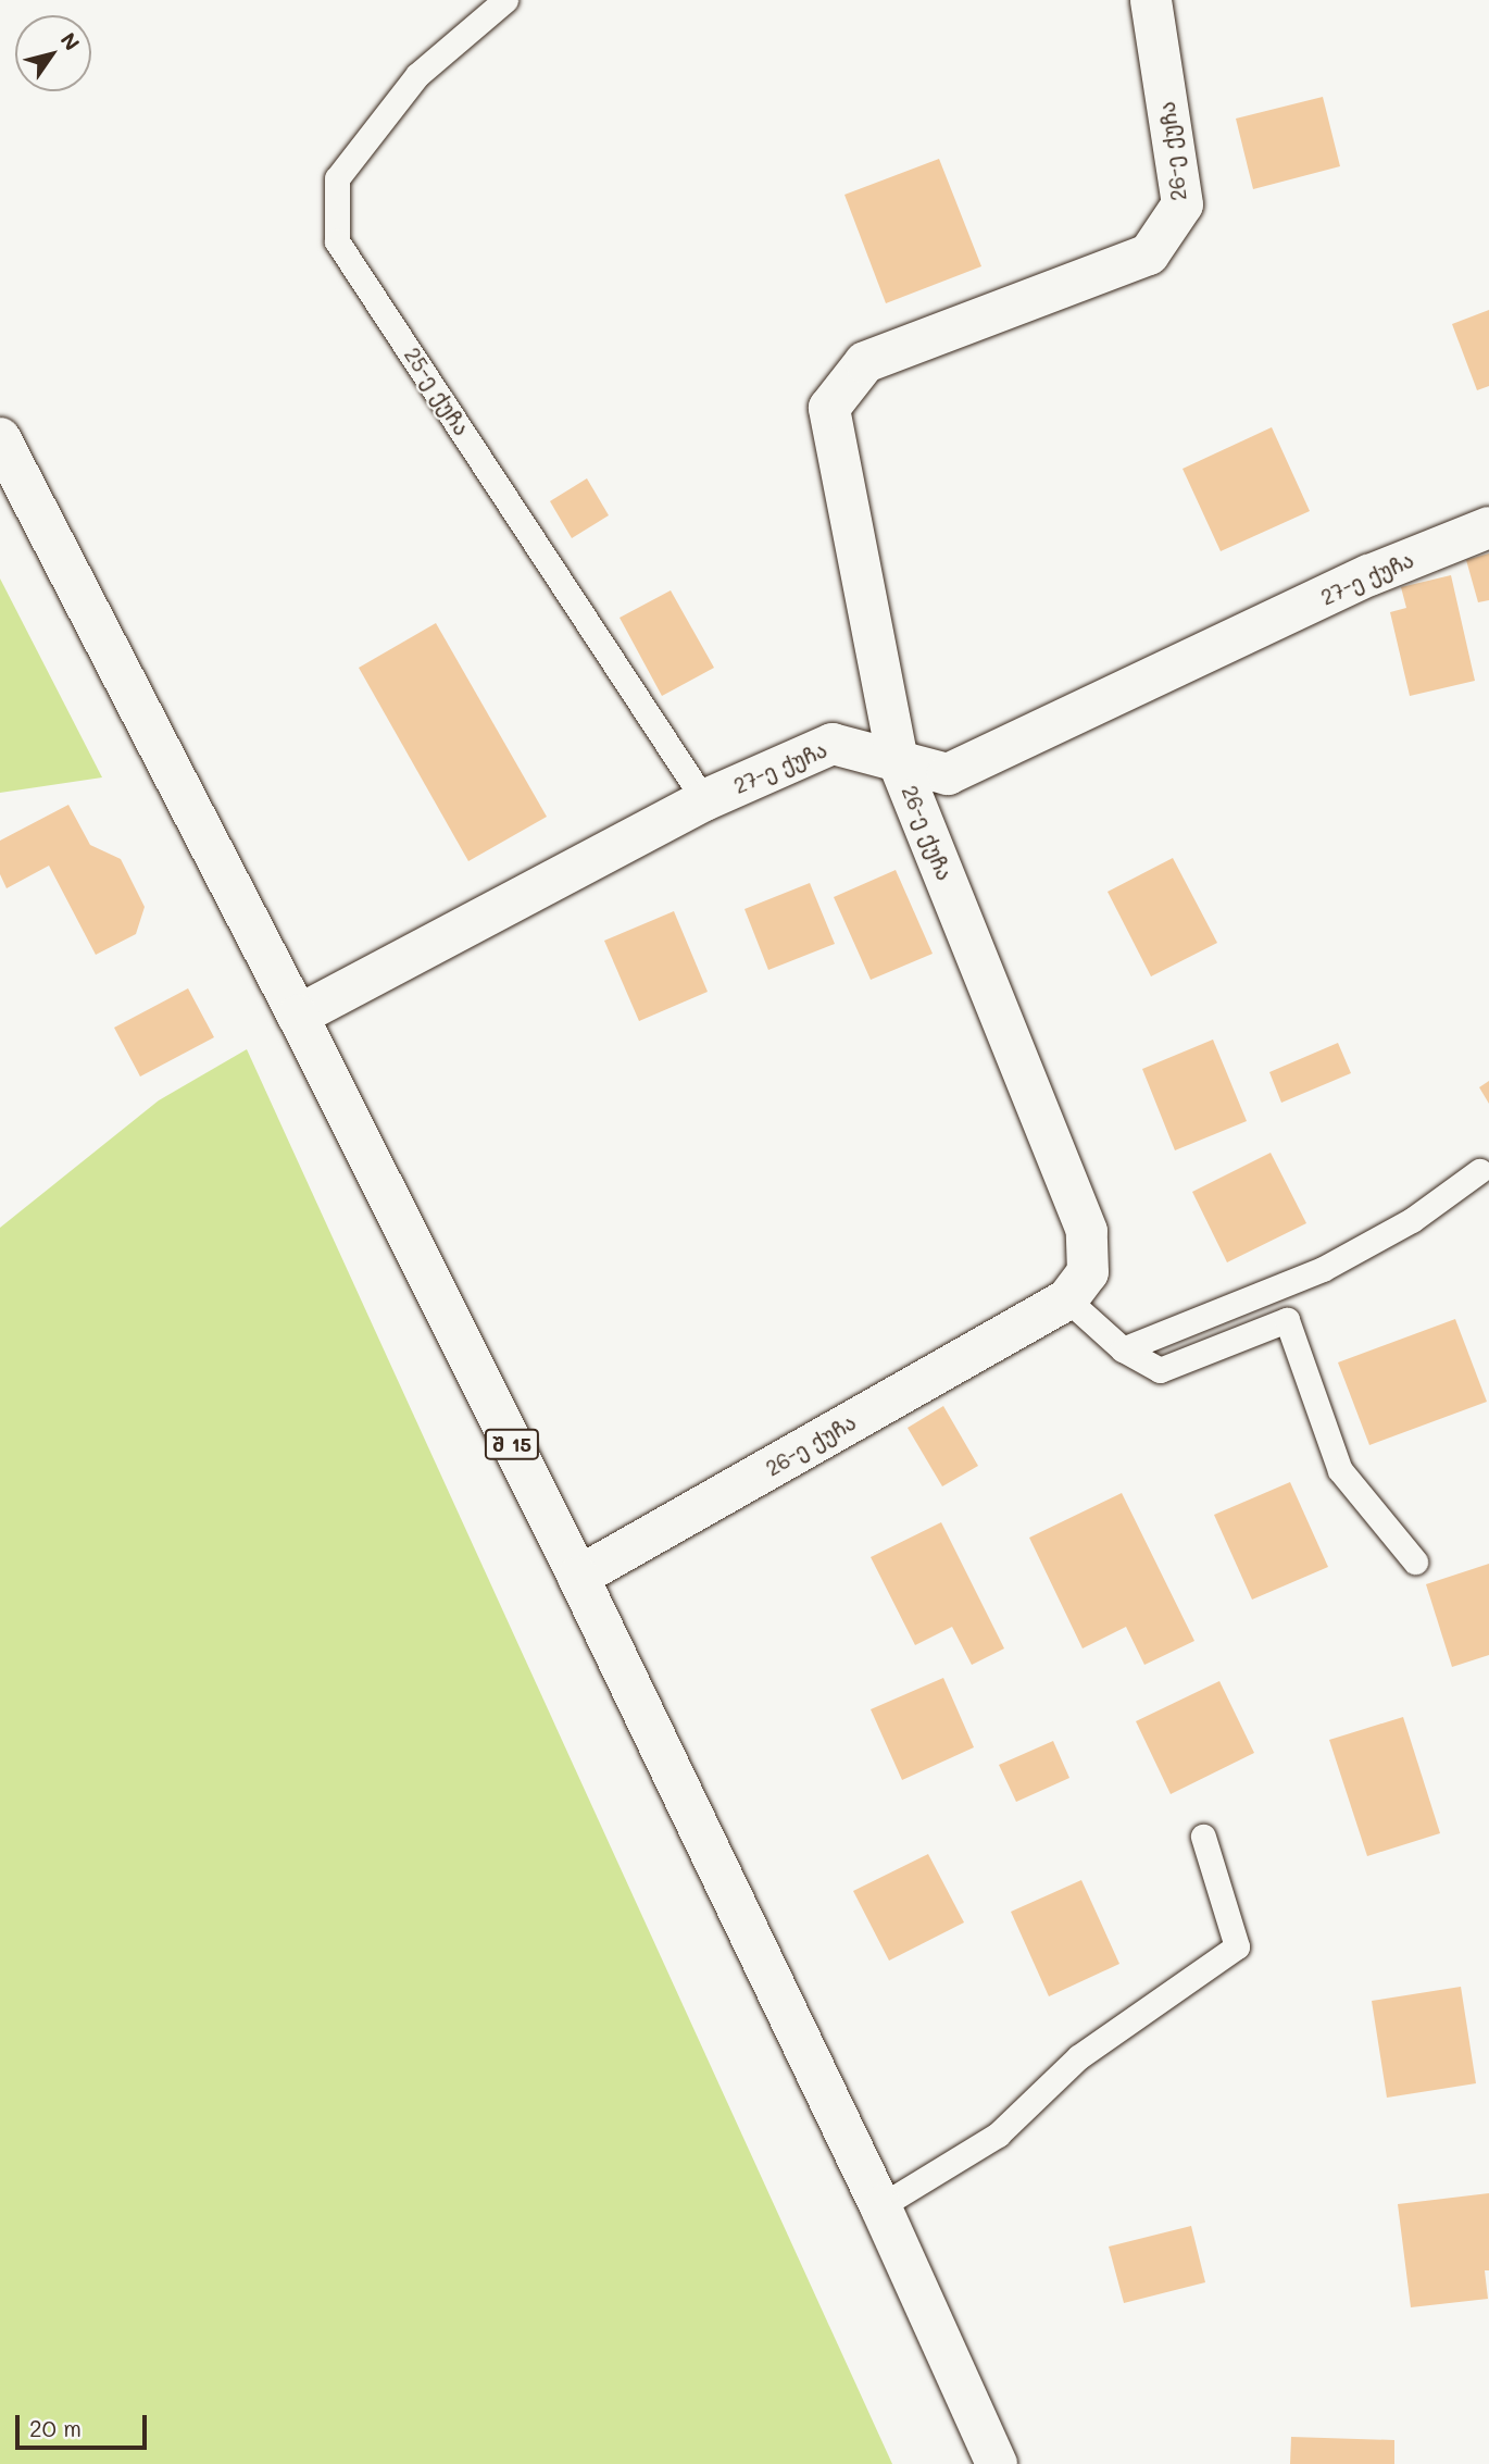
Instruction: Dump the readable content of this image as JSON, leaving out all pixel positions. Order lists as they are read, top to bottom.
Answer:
{
  "streets": {
    "street": ["26-ე ქუჩა", "27-ე ქუჩა", "შ 15"],
    "lane": ["25-ე ქუჩა"]
  },
  "crossings": [
    ["26-ე ქუჩა", "27-ე ქუჩა"],
    ["26-ე ქუჩა", "შ 15"],
    ["25-ე ქუჩა", "27-ე ქუჩა"],
    ["27-ე ქუჩა", "შ 15"]
  ],
  "scale_bar": "20 m",
  "north": "top right"
}
